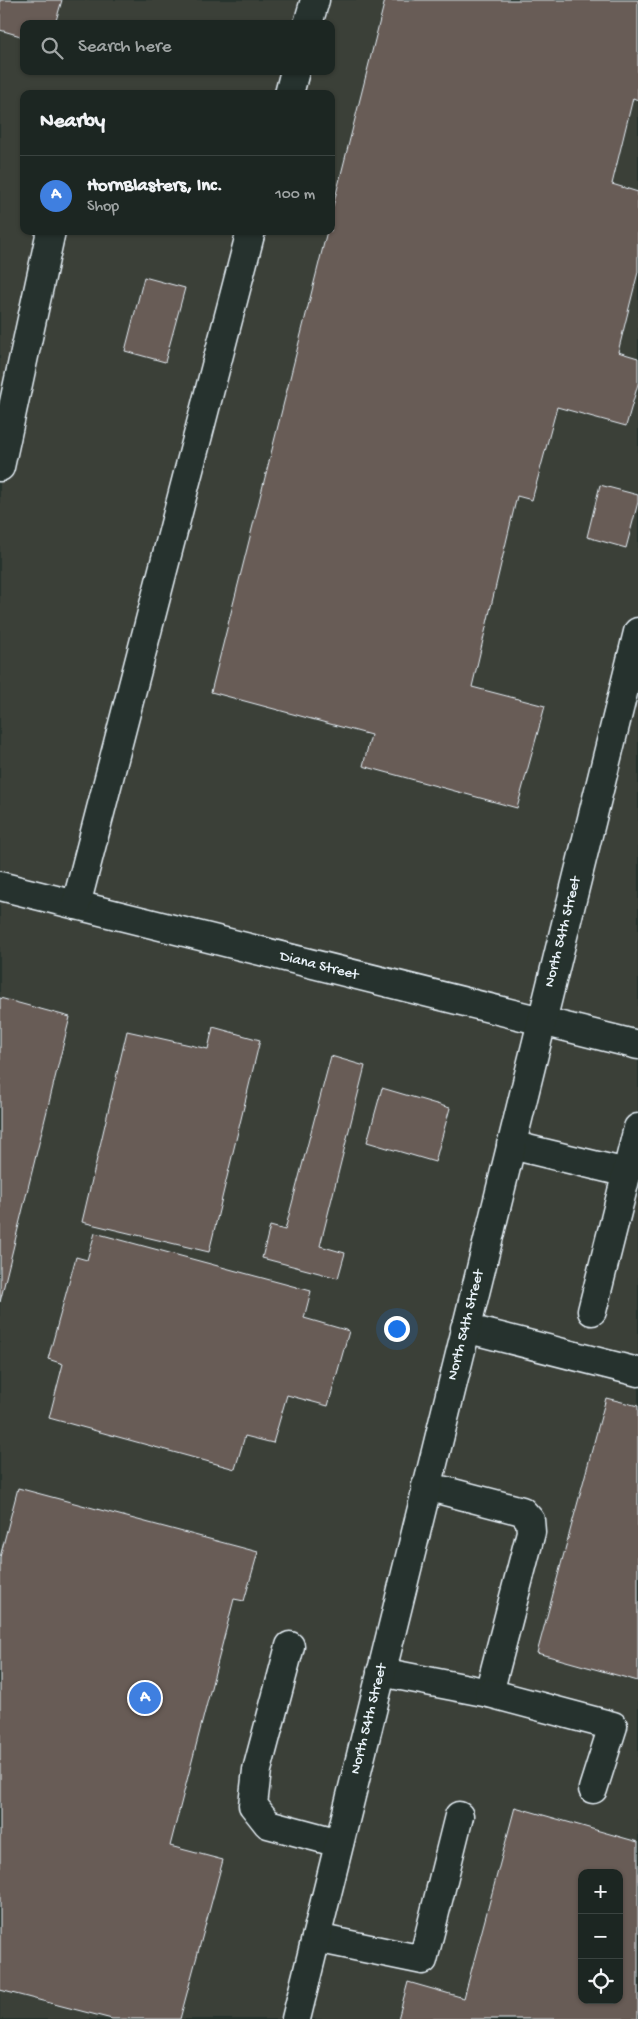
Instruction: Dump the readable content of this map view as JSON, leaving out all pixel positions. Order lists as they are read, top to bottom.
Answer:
{
  "streets": {
    "street": ["North 54th Street", "Diana Street"]
  },
  "crossings": [
    ["North 54th Street", "Diana Street"]
  ],
  "page": {
    "search": "Search here",
    "heading": "Nearby",
    "list": [
      {
        "mark": "A",
        "name": "HornBlasters, Inc.",
        "note": "Shop",
        "value": "100 m"
      }
    ],
    "pins": "A",
    "map_buttons": ["+", "−"]
  }
}
